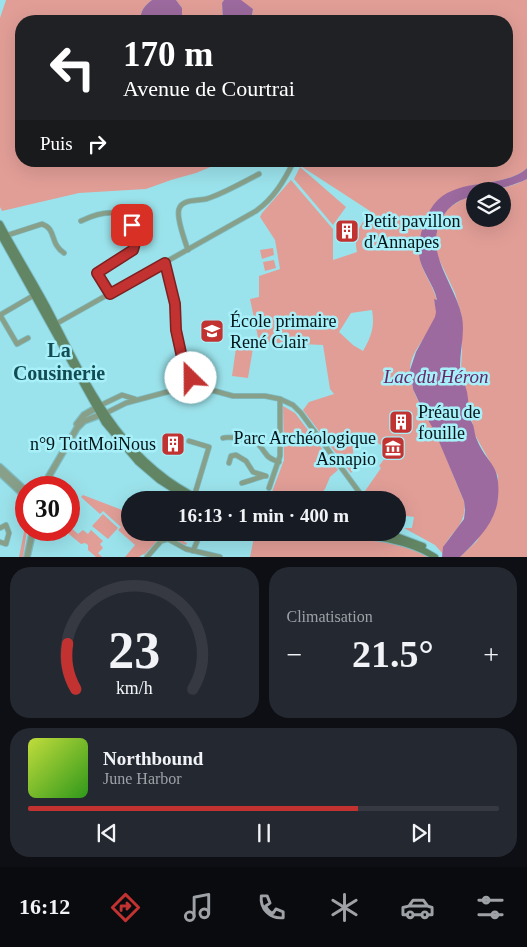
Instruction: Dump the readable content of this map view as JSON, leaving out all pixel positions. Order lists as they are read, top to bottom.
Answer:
{
  "districts": ["La Cousinerie"],
  "water": ["Lac du Héron"],
  "places": {
    "building": ["Petit pavillon d'Annapes", "Préau de fouille", "n°9 ToitMoiNous"],
    "school or university": ["École primaire René Clair"],
    "museum": ["Parc Archéologique Asnapio"]
  },
  "page": {
    "turn": ["170 m", "Avenue de Courtrai"],
    "then": "Puis",
    "limit": "30",
    "trip": "16:13 · 1 min · 400 m",
    "tile": "Climatisation",
    "heat": ["−", "21.5°", "+"],
    "song": ["Northbound", "June Harbor"],
    "tabs": "16:12",
    "gauge": ["23", "km/h"]
  }
}
